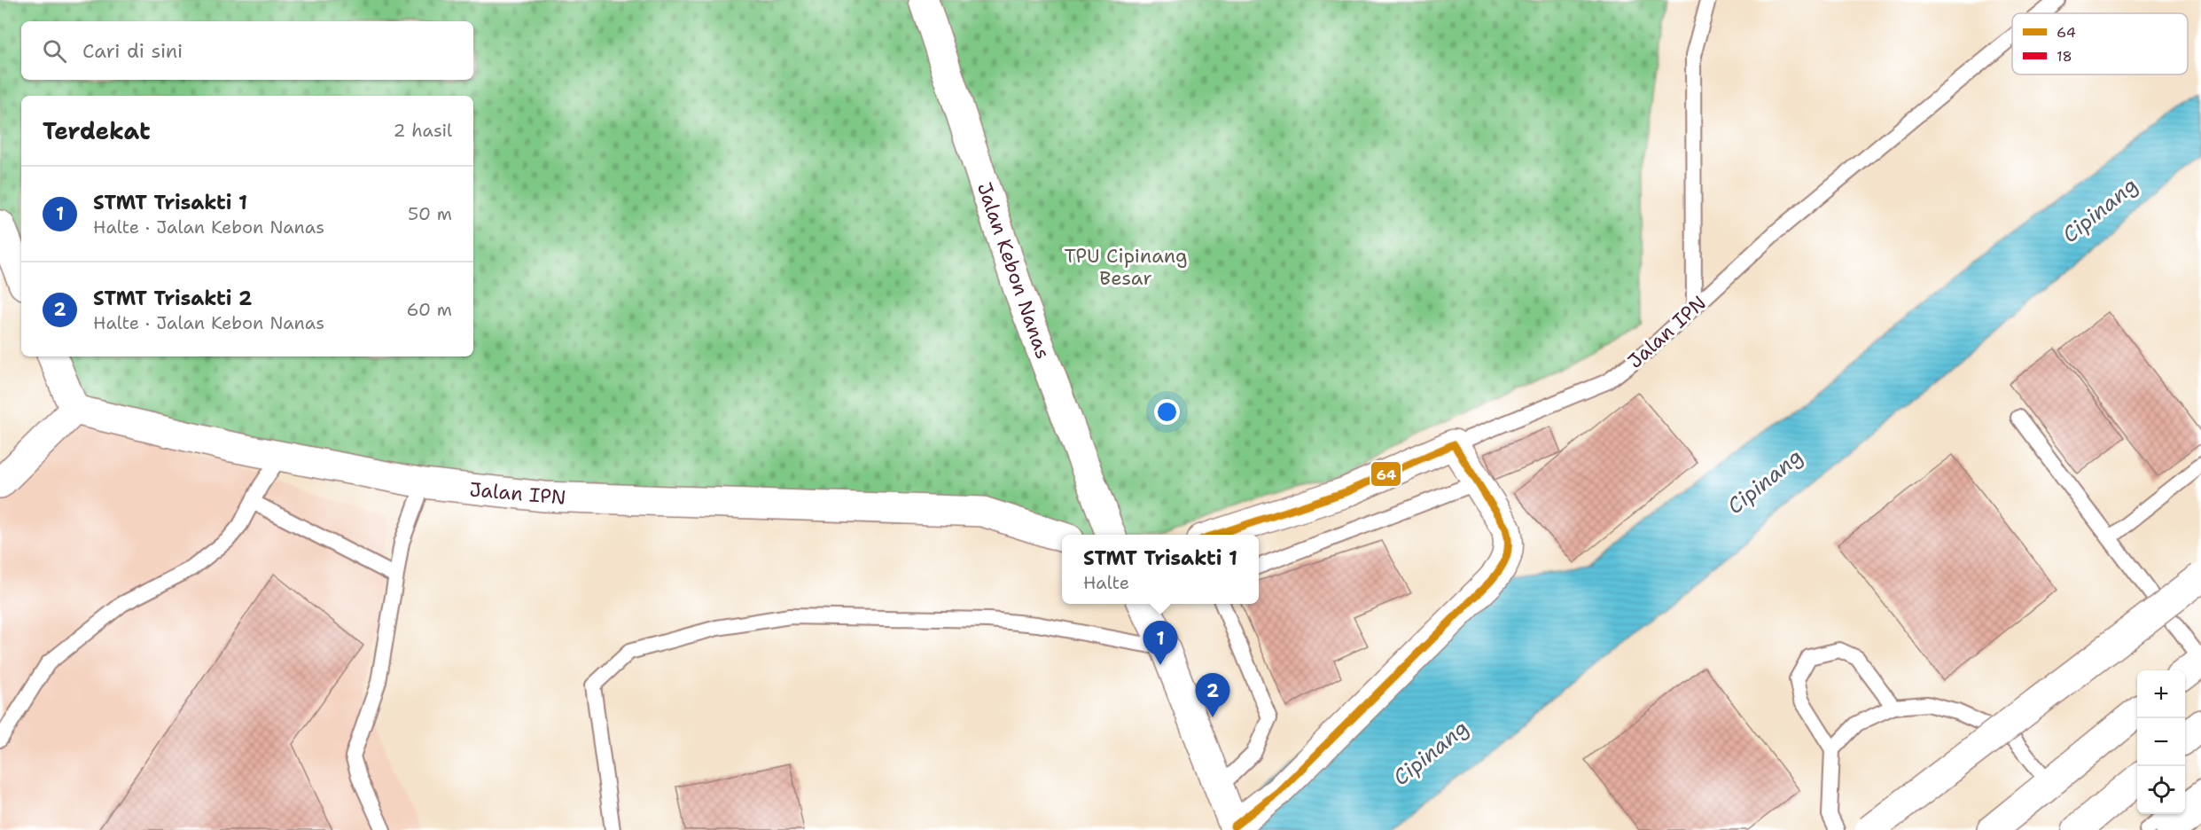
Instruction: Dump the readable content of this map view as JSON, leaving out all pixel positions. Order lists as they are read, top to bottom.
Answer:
{
  "streets": {
    "main road": ["Jalan Kebon Nanas", "Jalan IPN"]
  },
  "water": ["Cipinang"],
  "parks": ["TPU Cipinang Besar"],
  "lines": ["transit line 64"],
  "legend": ["64", "18"],
  "page": {
    "search": "Cari di sini",
    "heading": ["Terdekat", "2 hasil"],
    "list": [
      {
        "mark": "1",
        "name": "STMT Trisakti 1",
        "note": "Halte · Jalan Kebon Nanas",
        "value": "50 m"
      },
      {
        "mark": "2",
        "name": "STMT Trisakti 2",
        "note": "Halte · Jalan Kebon Nanas",
        "value": "60 m"
      }
    ],
    "popup": ["STMT Trisakti 1", "Halte"],
    "pins": ["1", "2"],
    "map_buttons": ["+", "−"]
  }
}
